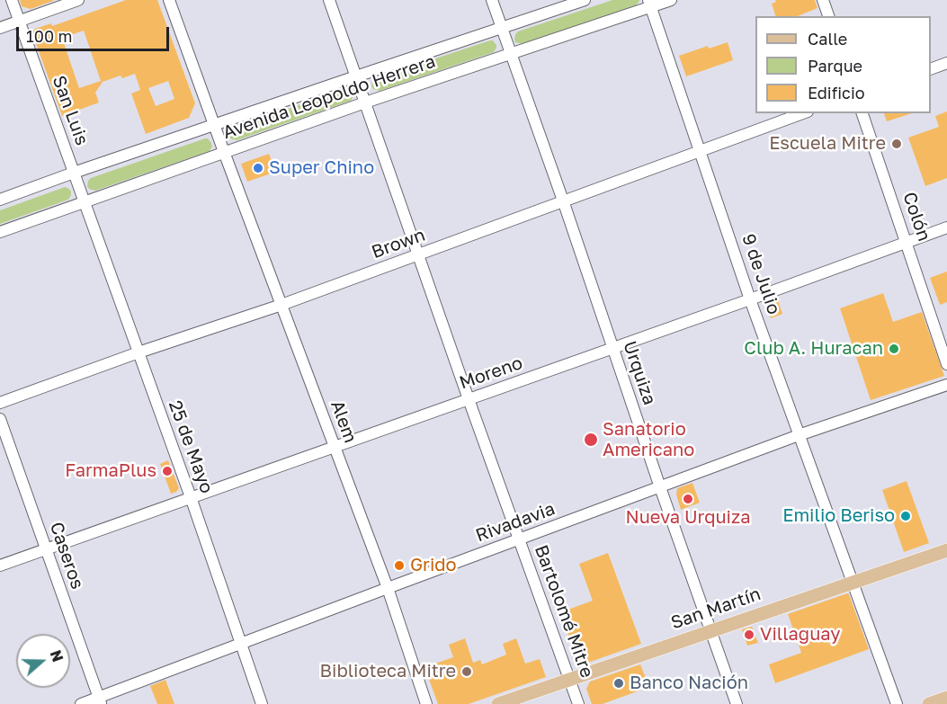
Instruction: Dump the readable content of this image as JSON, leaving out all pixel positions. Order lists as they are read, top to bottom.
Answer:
{
  "streets": {
    "main road": ["San Martín"],
    "street": [
      "Avenida Leopoldo Herrera",
      "San Luis",
      "Colón",
      "Brown",
      "9 de Julio",
      "Moreno",
      "Urquiza",
      "Alem",
      "25 de Mayo",
      "Rivadavia",
      "Caseros",
      "Bartolomé Mitre"
    ]
  },
  "crossings": [
    ["Avenida Leopoldo Herrera", "San Luis"],
    ["Avenida Leopoldo Herrera", "9 de Julio"],
    ["Avenida Leopoldo Herrera", "Urquiza"],
    ["Avenida Leopoldo Herrera", "Alem"],
    ["Avenida Leopoldo Herrera", "25 de Mayo"],
    ["Avenida Leopoldo Herrera", "Bartolomé Mitre"],
    ["San Luis", "25 de Mayo"],
    ["Colón", "Moreno"],
    ["Brown", "9 de Julio"],
    ["Brown", "Urquiza"],
    ["Brown", "Alem"],
    ["Brown", "25 de Mayo"],
    ["Brown", "Bartolomé Mitre"],
    ["9 de Julio", "Moreno"],
    ["9 de Julio", "Rivadavia"],
    ["9 de Julio", "San Martín"],
    ["Moreno", "Urquiza"],
    ["Moreno", "Alem"],
    ["Moreno", "25 de Mayo"],
    ["Moreno", "Caseros"],
    ["Moreno", "Bartolomé Mitre"],
    ["Urquiza", "Rivadavia"],
    ["Urquiza", "San Martín"],
    ["Alem", "Rivadavia"],
    ["25 de Mayo", "Rivadavia"],
    ["Rivadavia", "Caseros"],
    ["Rivadavia", "Bartolomé Mitre"],
    ["San Martín", "Bartolomé Mitre"]
  ],
  "places": [
    "Escuela Mitre",
    "Super Chino",
    "Club A. Huracan",
    "Sanatorio Americano",
    "FarmaPlus",
    "Nueva Urquiza",
    "Emilio Beriso",
    "Grido",
    "Villaguay",
    "Biblioteca Mitre",
    "Banco Nación"
  ],
  "legend": ["Calle", "Parque", "Edificio"],
  "scale_bar": "100 m",
  "north": "right"
}
